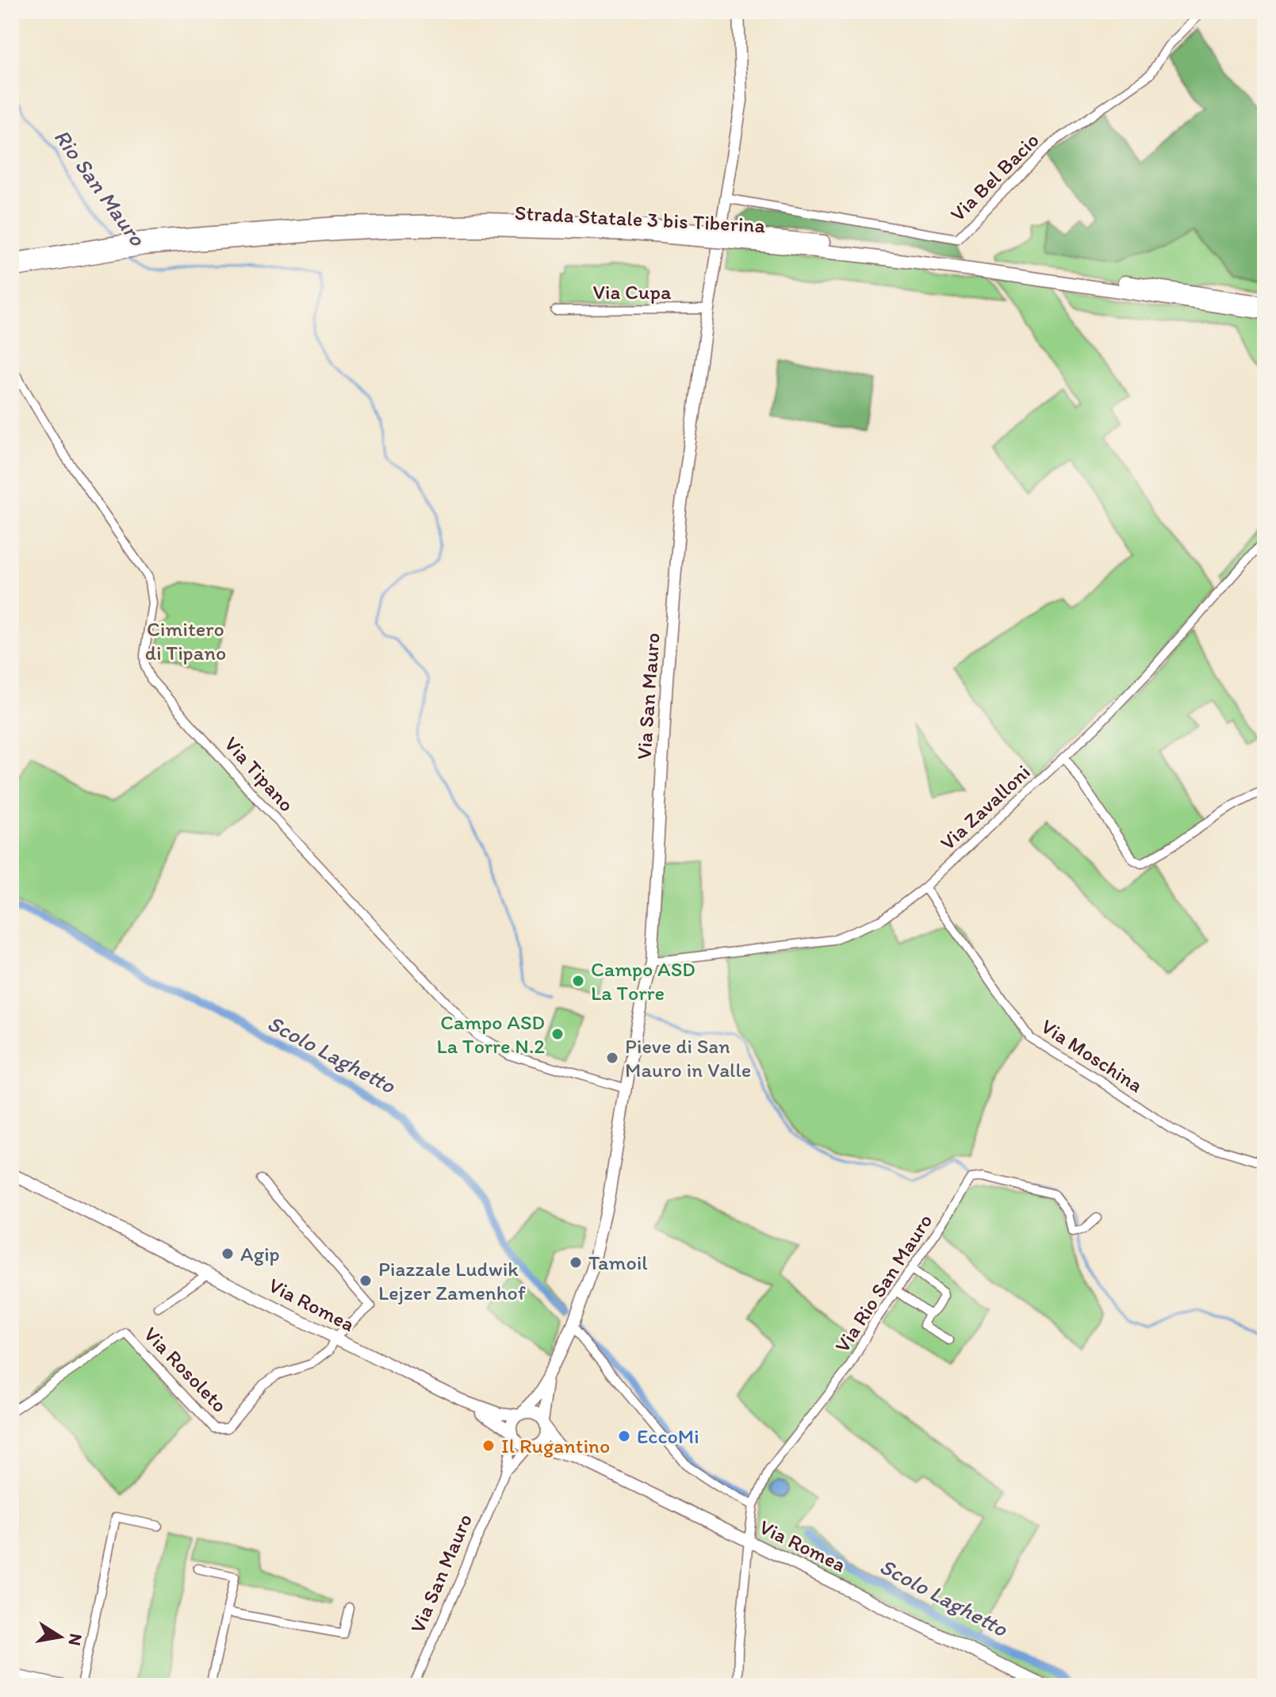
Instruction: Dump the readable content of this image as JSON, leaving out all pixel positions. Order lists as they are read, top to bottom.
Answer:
{
  "streets": {
    "highway": ["Strada Statale 3 bis Tiberina"],
    "main road": ["Via San Mauro", "Via Romea"],
    "street": [
      "Via Bel Bacio",
      "Via Cupa",
      "Via Tipano",
      "Via Zavalloni",
      "Via Moschina",
      "Via Rio San Mauro",
      "Via Rosoleto"
    ]
  },
  "crossings": [
    ["Via Bel Bacio", "Via San Mauro"],
    ["Via Cupa", "Via San Mauro"],
    ["Via San Mauro", "Via Tipano"],
    ["Via San Mauro", "Via Zavalloni"],
    ["Via San Mauro", "Via Romea"],
    ["Via Zavalloni", "Via Moschina"],
    ["Via Rio San Mauro", "Via Romea"],
    ["Via Romea", "Via Rosoleto"]
  ],
  "water": ["Rio San Mauro", "Scolo Laghetto"],
  "parks": ["Cimitero di Tipano"],
  "places": [
    "Campo ASD La Torre",
    "Campo ASD La Torre N.2",
    "Pieve di San Mauro in Valle",
    "Agip",
    "Tamoil",
    "Piazzale Ludwik Lejzer Zamenhof",
    "EccoMi",
    "Il Rugantino"
  ],
  "north": "right"
}
